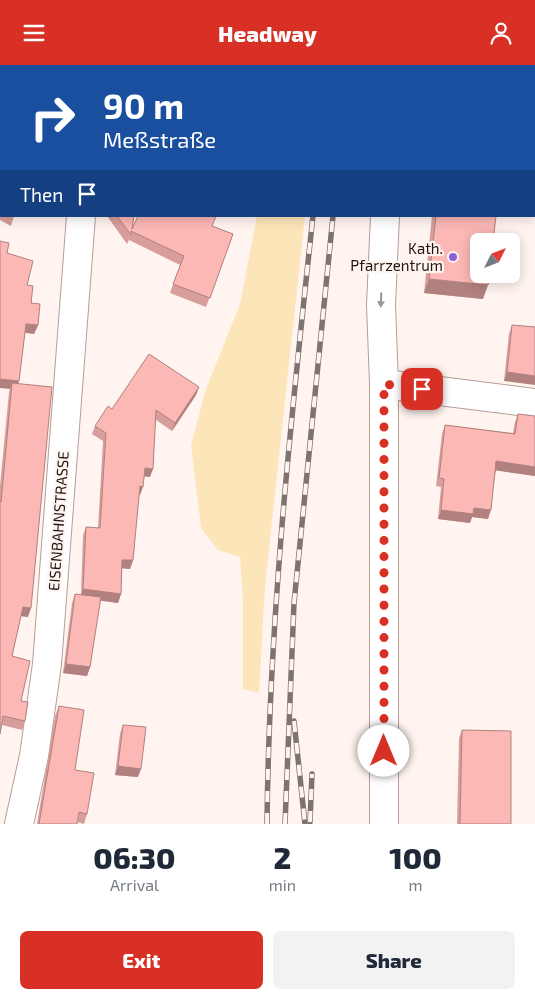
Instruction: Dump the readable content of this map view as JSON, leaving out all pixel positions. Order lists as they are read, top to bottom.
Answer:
{
  "streets": {
    "street": ["EISENBAHNSTRASSE"]
  },
  "places": ["Kath. Pfarrzentrum"],
  "north": "top right",
  "page": {
    "header": "Headway",
    "turn": ["90 m", "Meßstraße"],
    "then": "Then",
    "eta": [
      "06:30",
      "Arrival",
      "2",
      "min",
      "100",
      "m"
    ],
    "buttons": ["Exit", "Share"]
  }
}
